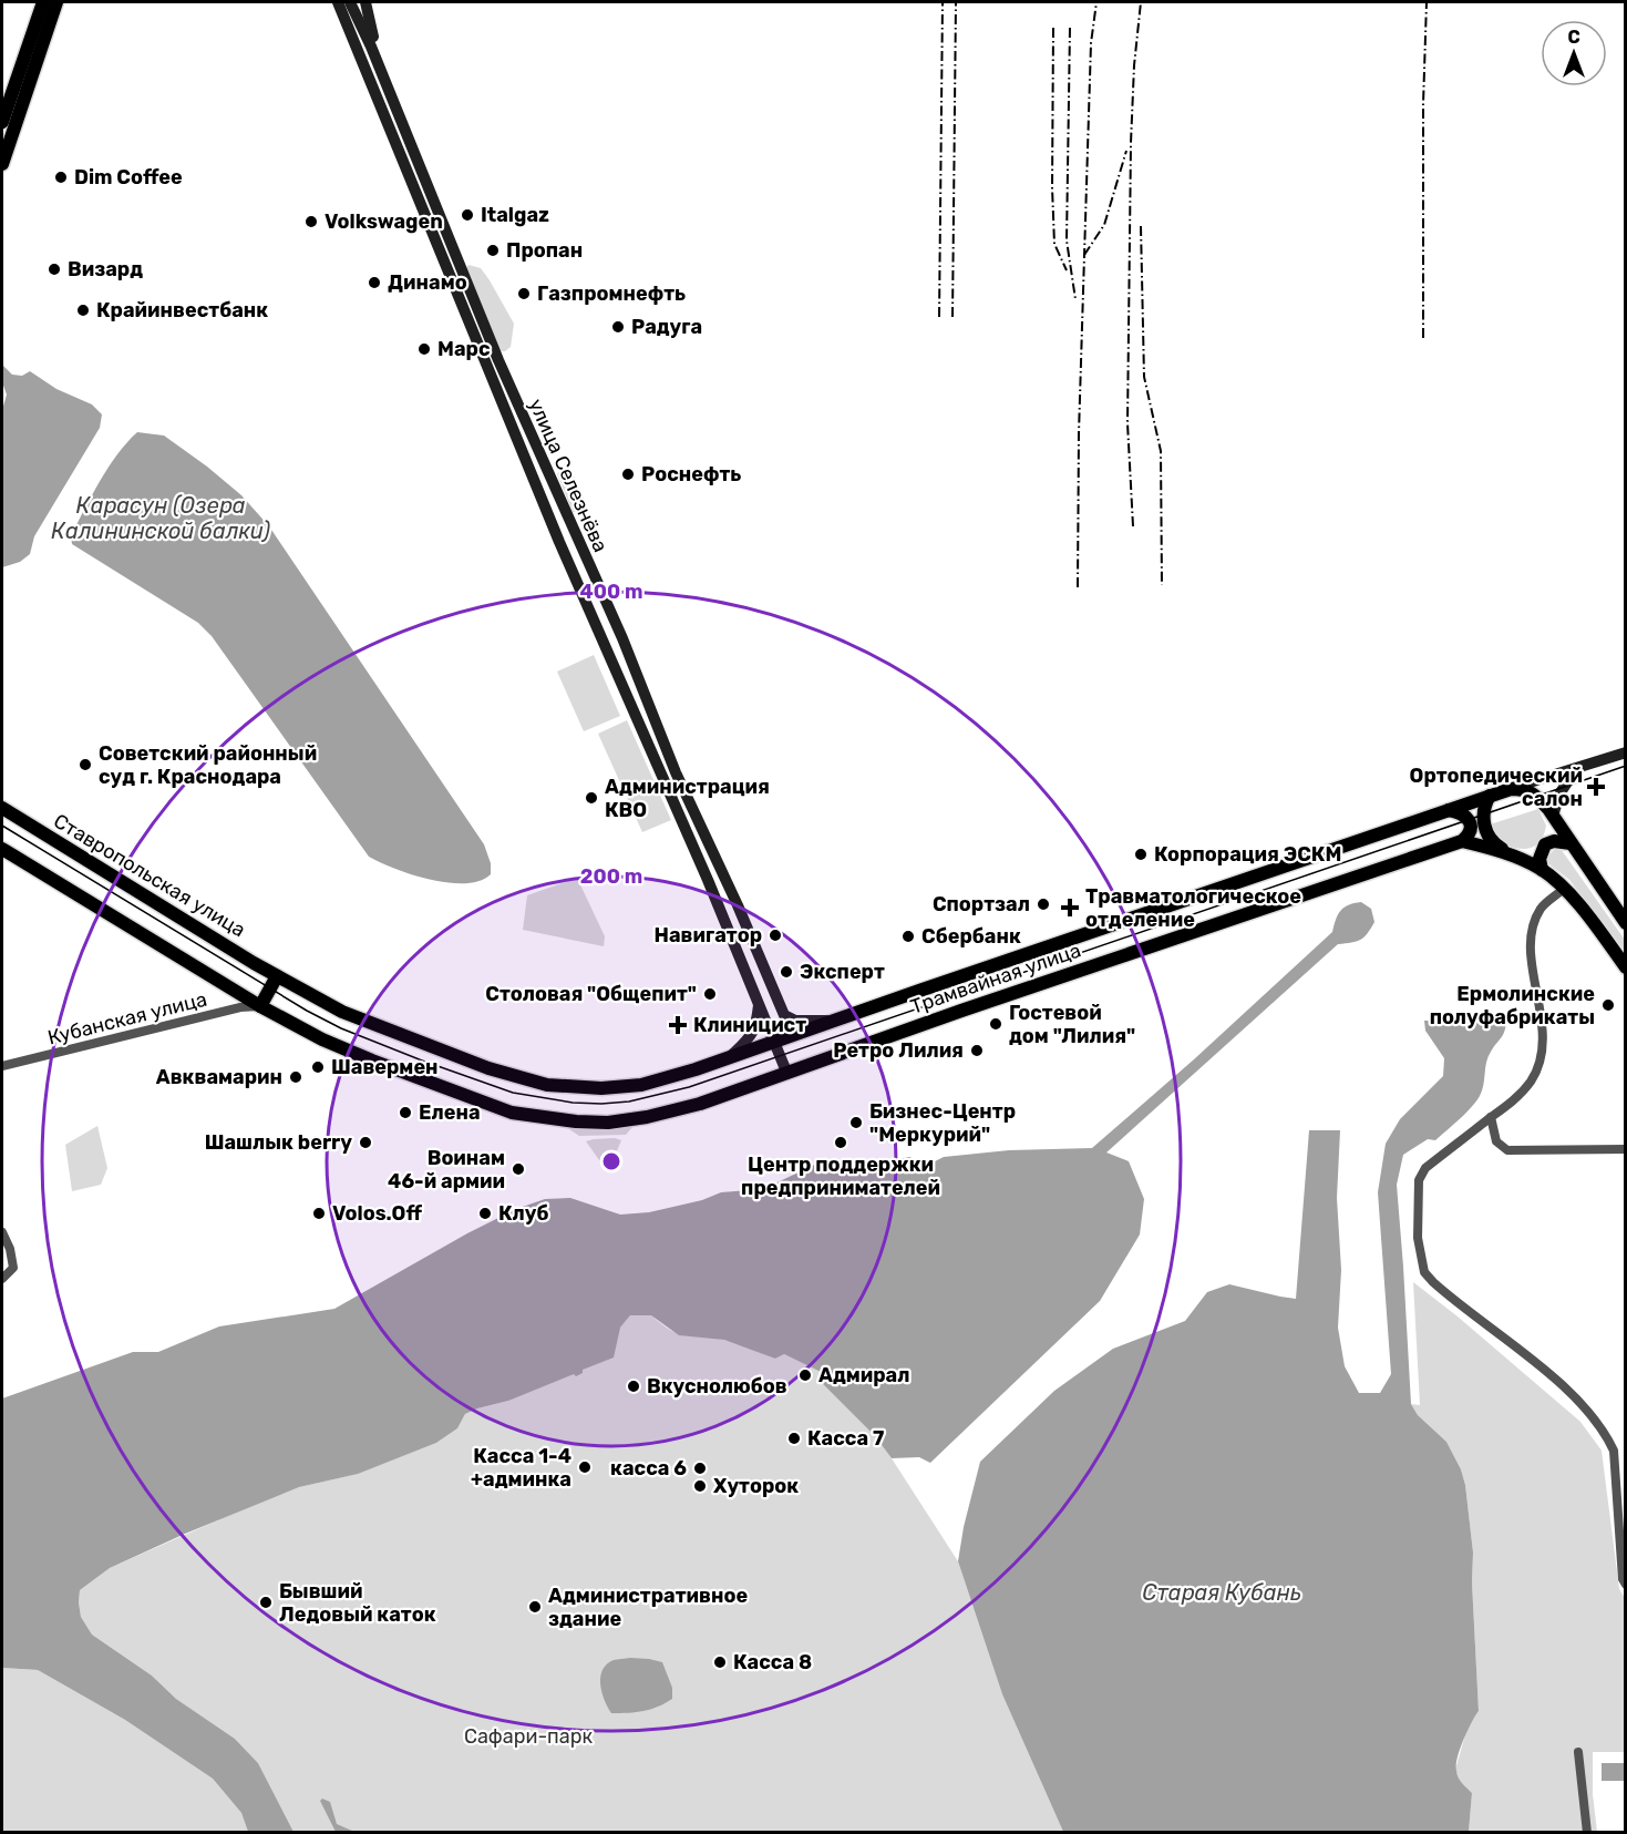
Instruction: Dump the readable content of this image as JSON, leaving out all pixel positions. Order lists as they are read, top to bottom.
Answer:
{
  "streets": {
    "main road": ["улица Селезнёва", "Ставропольская улица", "Трамвайная улица"],
    "street": ["Кубанская улица"]
  },
  "crossings": [
    ["улица Селезнёва", "Трамвайная улица"],
    ["Ставропольская улица", "Трамвайная улица"],
    ["Трамвайная улица", "Кубанская улица"]
  ],
  "water": ["Карасун (Озера Калининской балки)", "Старая Кубань"],
  "parks": ["Сафари-парк"],
  "places": {
    "other": [
      "Dim Coffee",
      "Italgaz",
      "Volkswagen",
      "Пропан",
      "Визард",
      "Динамо",
      "Газпромнефть",
      "Крайинвестбанк",
      "Радуга",
      "Марс",
      "Роснефть",
      "Советский районный суд г. Краснодара",
      "Администрация КВО",
      "Корпорация ЭСКМ",
      "Спортзал",
      "Навигатор",
      "Сбербанк",
      "Эксперт",
      "Столовая \"Общепит\"",
      "Ермолинские полуфабрикаты",
      "Гостевой дом \"Лилия\"",
      "Ретро Лилия",
      "Шавермен",
      "Авквамарин",
      "Елена",
      "Бизнес-Центр \"Меркурий\"",
      "Шашлык berry",
      "Центр поддержки предпринимателей",
      "Воинам 46-й армии",
      "Volos.Off",
      "Клуб",
      "Адмирал",
      "Вкуснолюбов",
      "Касса 7",
      "Касса 1-4 +админка",
      "касса 6",
      "Хуторок",
      "Бывший Ледовый каток",
      "Административное здание",
      "Касса 8"
    ],
    "health": ["Ортопедический салон", "Травматологическое отделение", "Клиницист"]
  },
  "north": "top",
  "rings": ["400 m", "200 m"]
}
